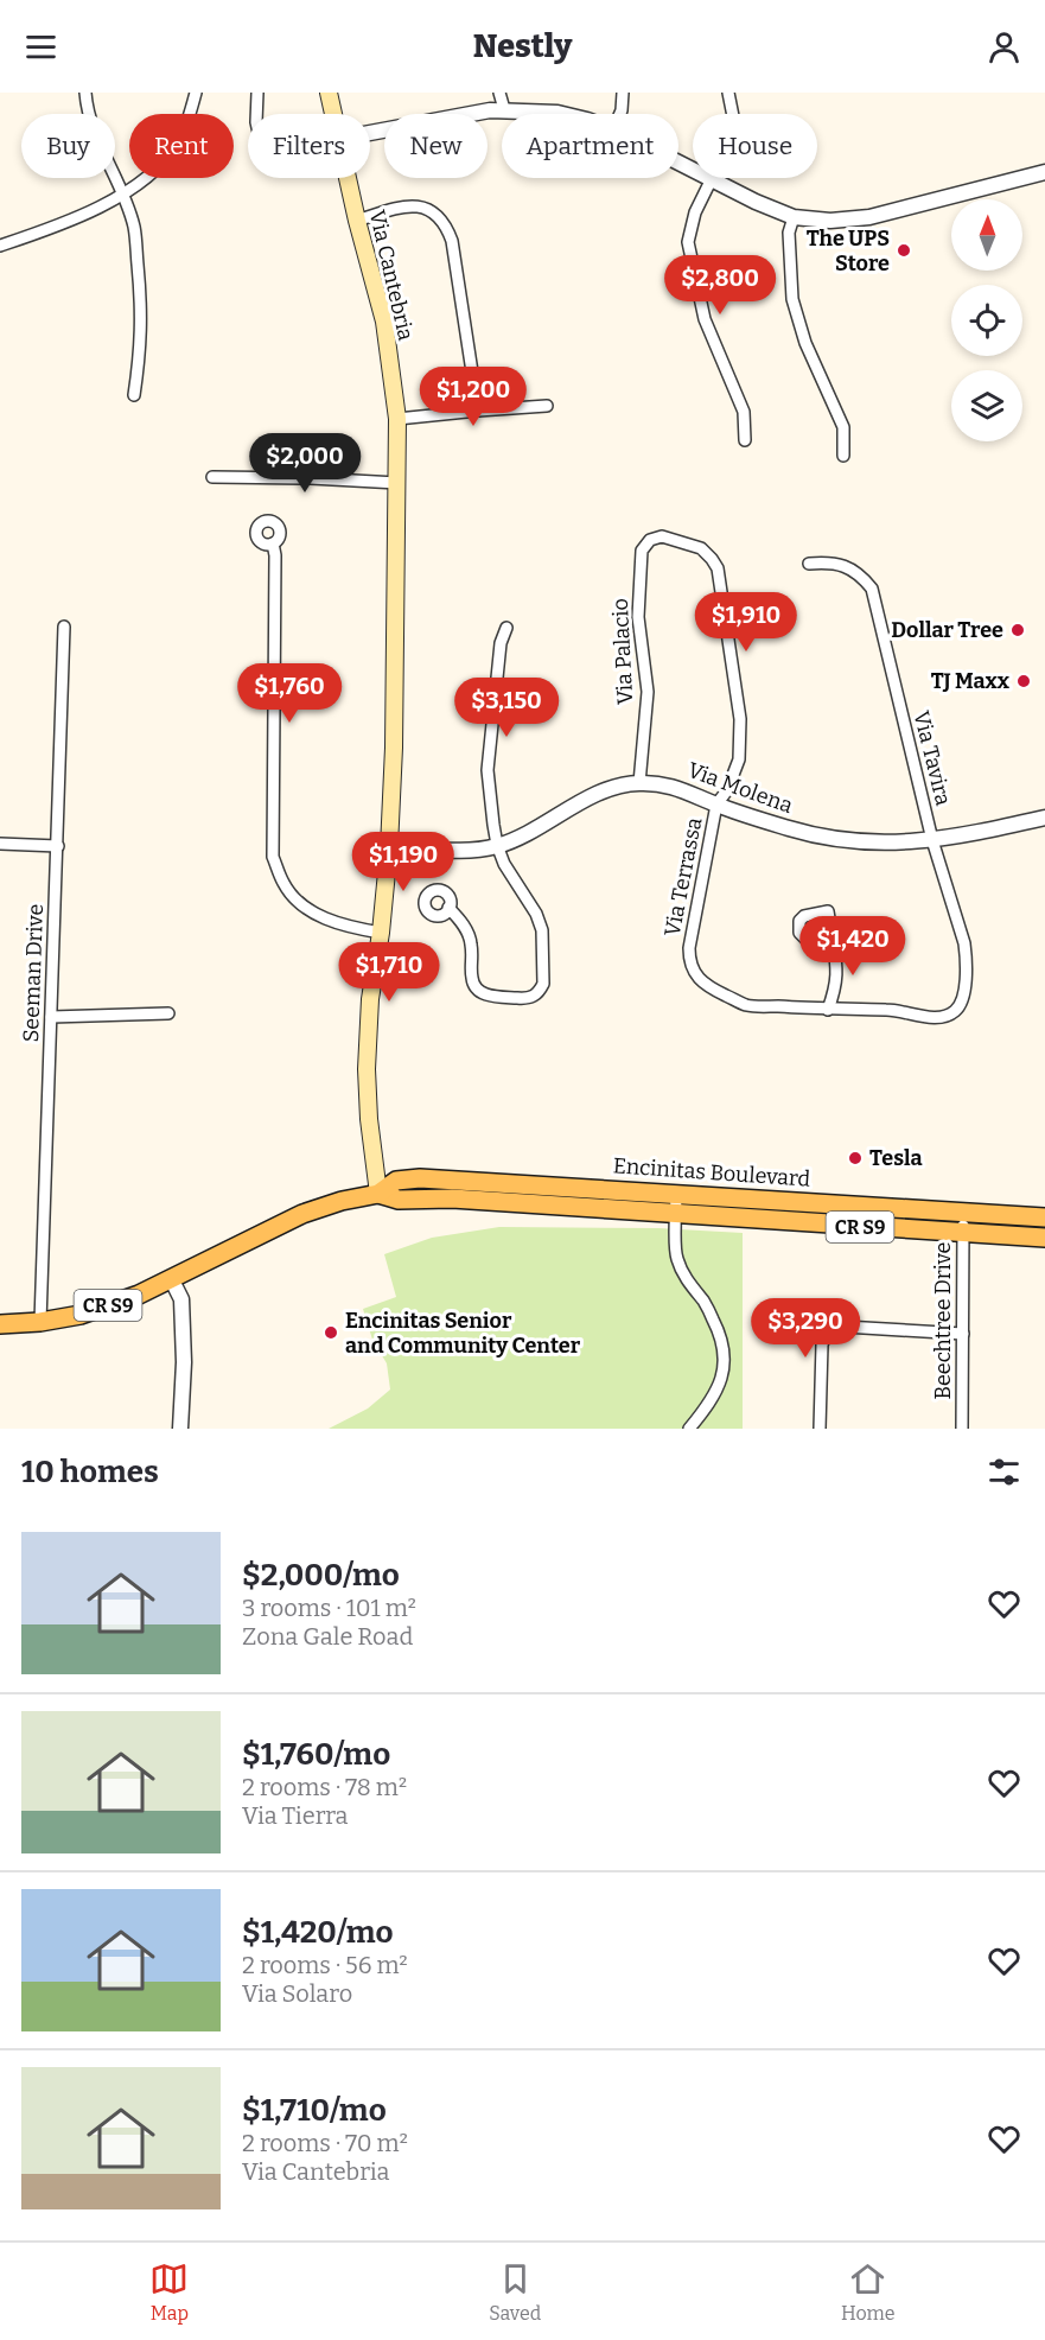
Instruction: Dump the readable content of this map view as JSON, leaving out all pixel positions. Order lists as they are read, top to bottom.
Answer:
{
  "streets": {
    "main road": ["Via Cantebria", "Encinitas Boulevard", "CR S9"],
    "street": [
      "Via Palacio",
      "Via Tavira",
      "Via Molena",
      "Via Terrassa",
      "Seeman Drive",
      "Beechtree Drive"
    ]
  },
  "crossings": [
    ["Via Cantebria", "Via Molena"],
    ["Via Cantebria", "Encinitas Boulevard"],
    ["Via Palacio", "Via Molena"],
    ["Via Palacio", "Via Terrassa"],
    ["Via Tavira", "Via Molena"],
    ["Via Tavira", "Via Terrassa"],
    ["Via Molena", "Via Terrassa"],
    ["Seeman Drive", "Encinitas Boulevard"],
    ["Encinitas Boulevard", "Beechtree Drive"]
  ],
  "places": [
    "The UPS Store",
    "Dollar Tree",
    "TJ Maxx",
    "Tesla",
    "Encinitas Senior and Community Center"
  ],
  "north": "top",
  "page": {
    "header": "Nestly",
    "chip": [
      "Buy",
      "Rent",
      "Filters",
      "New",
      "Apartment",
      "House"
    ],
    "price": [
      "$2,800",
      "$1,200",
      "$2,000",
      "$1,910",
      "$1,760",
      "$3,150",
      "$1,190",
      "$1,420",
      "$1,710",
      "$3,290"
    ],
    "heading": "10 homes",
    "list": [
      {
        "name": "$2,000/mo",
        "note": "3 rooms · 101 m² · Zona Gale Road"
      },
      {
        "name": "$1,760/mo",
        "note": "2 rooms · 78 m² · Via Tierra"
      },
      {
        "name": "$1,420/mo",
        "note": "2 rooms · 56 m² · Via Solaro"
      },
      {
        "name": "$1,710/mo",
        "note": "2 rooms · 70 m² · Via Cantebria"
      }
    ],
    "tabs": ["Map", "Saved", "Home"]
  }
}
